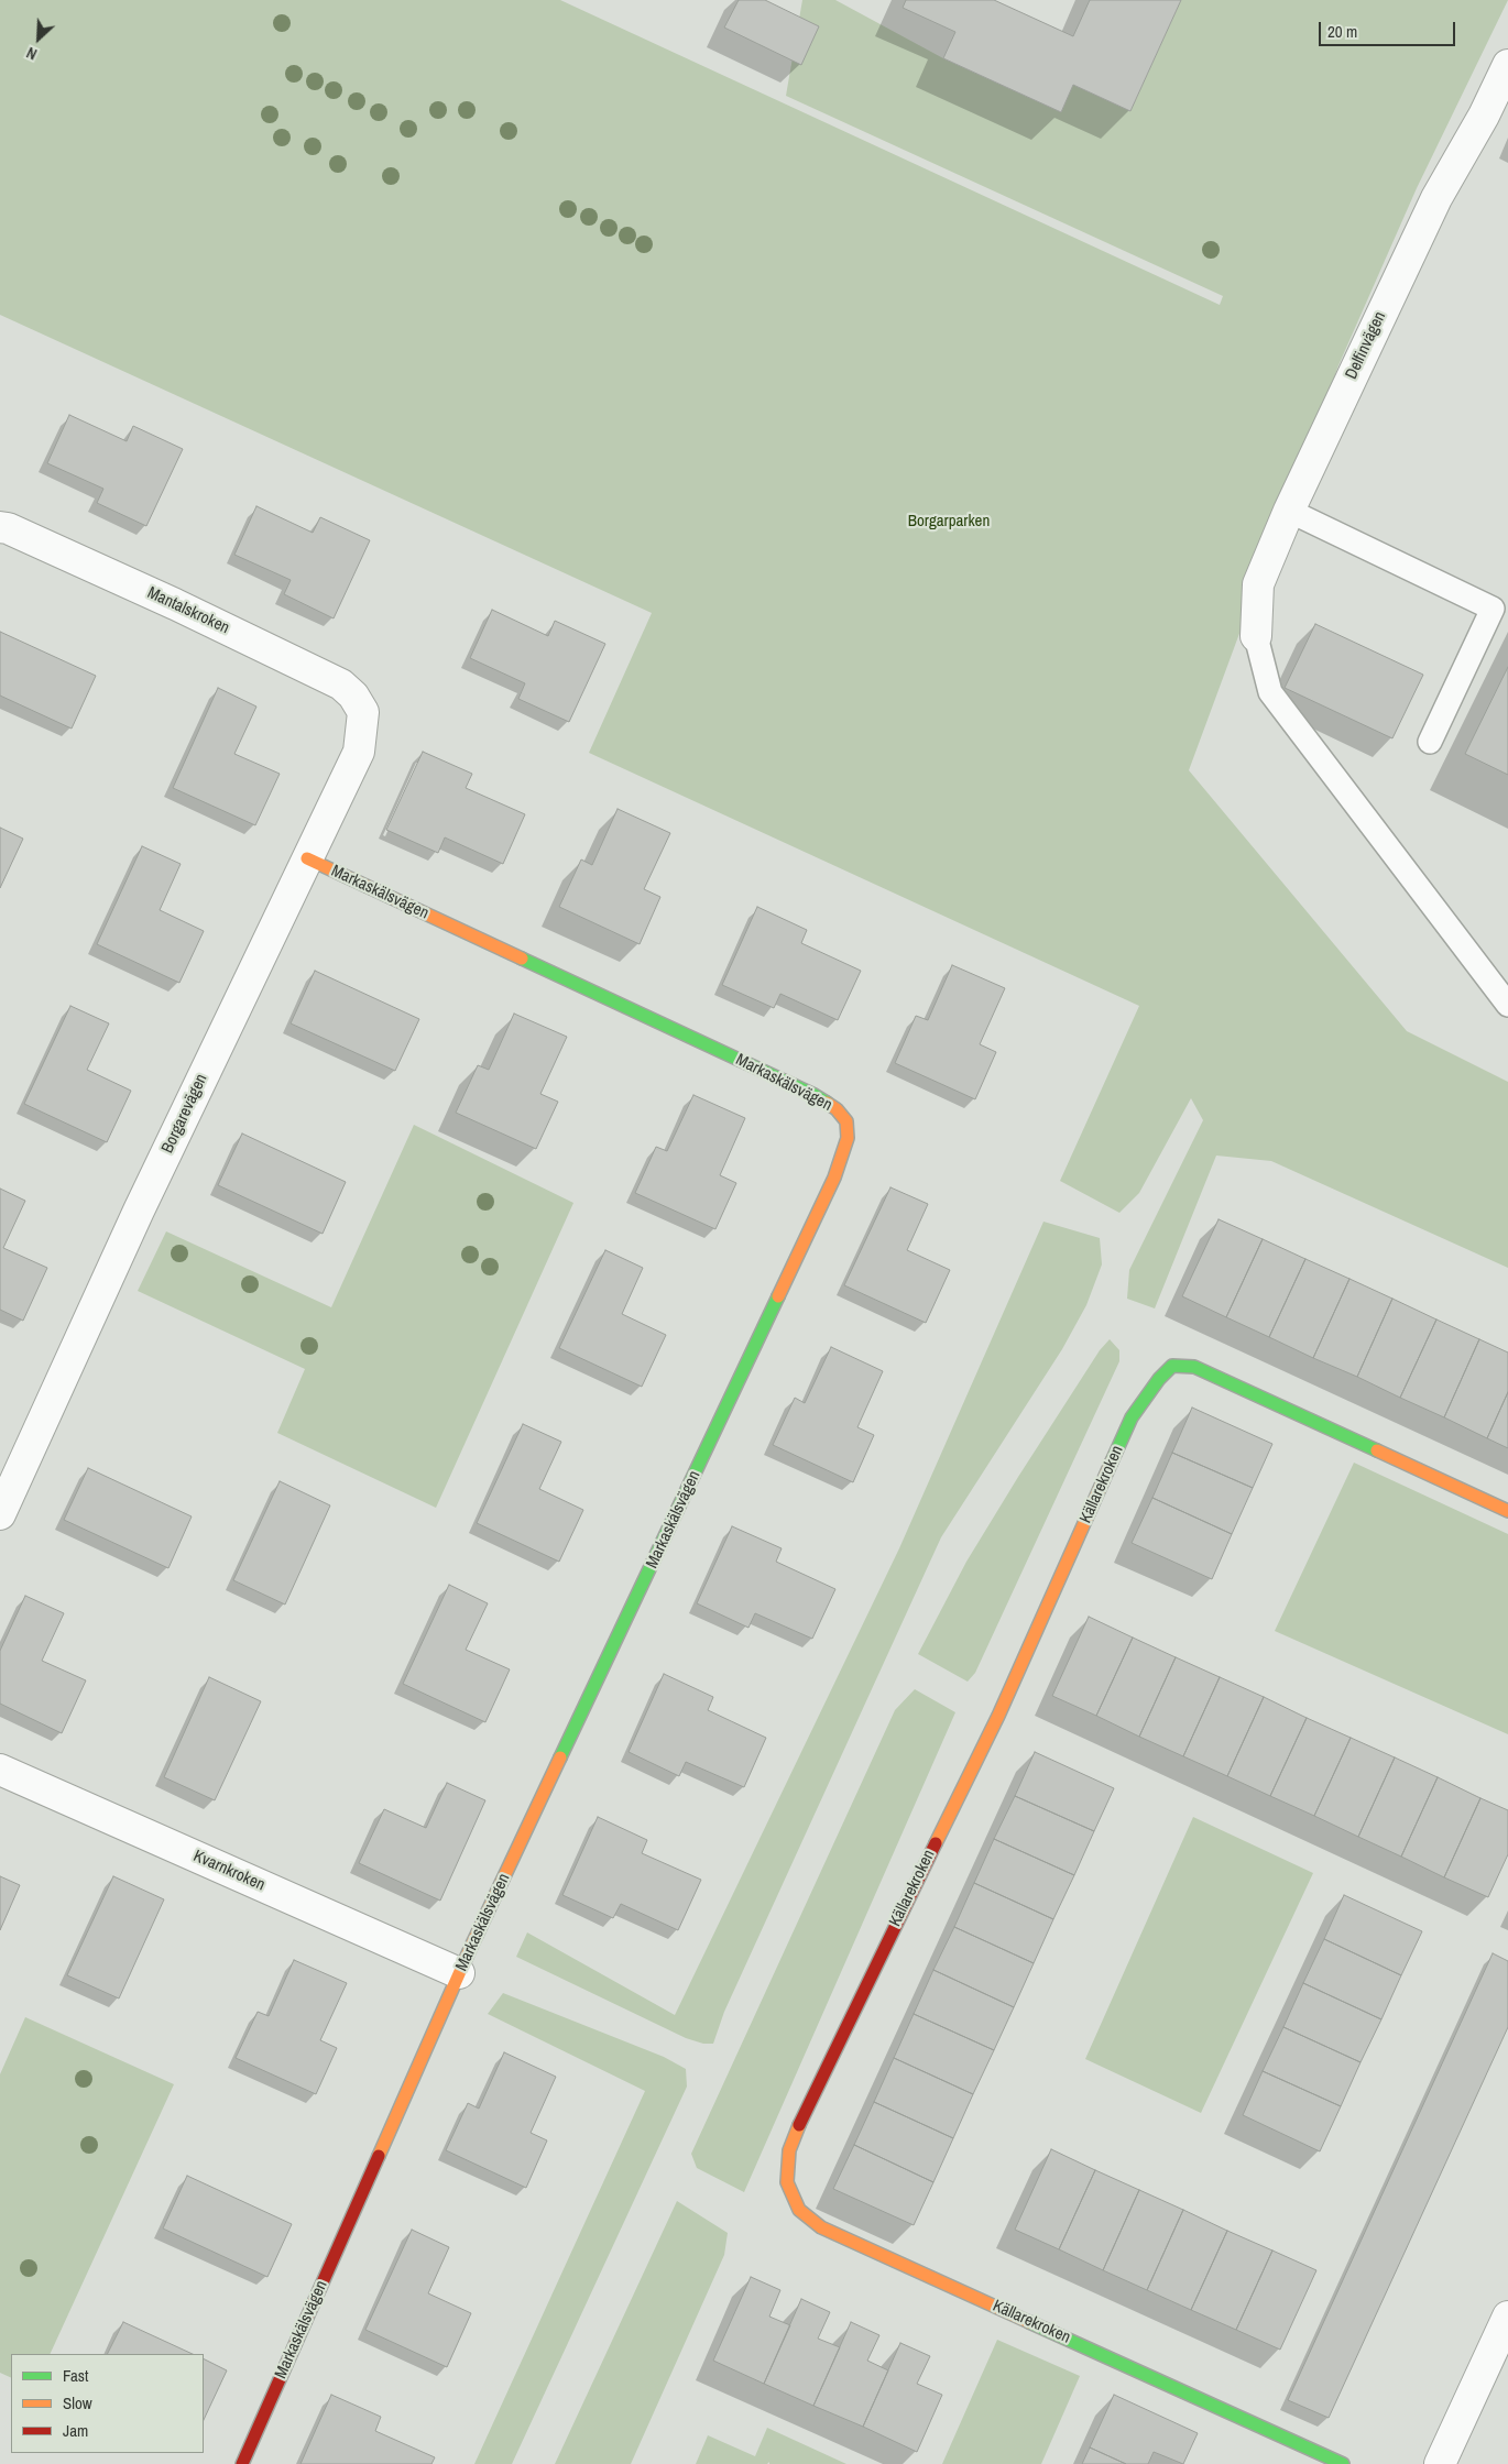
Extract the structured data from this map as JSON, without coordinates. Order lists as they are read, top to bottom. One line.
{"streets":{"street":["Delfinvägen","Mantalskroken","Markaskälsvägen","Borgarevägen","Källarekroken","Kvarnkroken"]},"crossings":[["Mantalskroken","Borgarevägen"],["Markaskälsvägen","Borgarevägen"],["Markaskälsvägen","Kvarnkroken"]],"parks":["Borgarparken"],"legend":["Fast","Slow","Jam"],"scale_bar":"20 m","north":"bottom left"}
